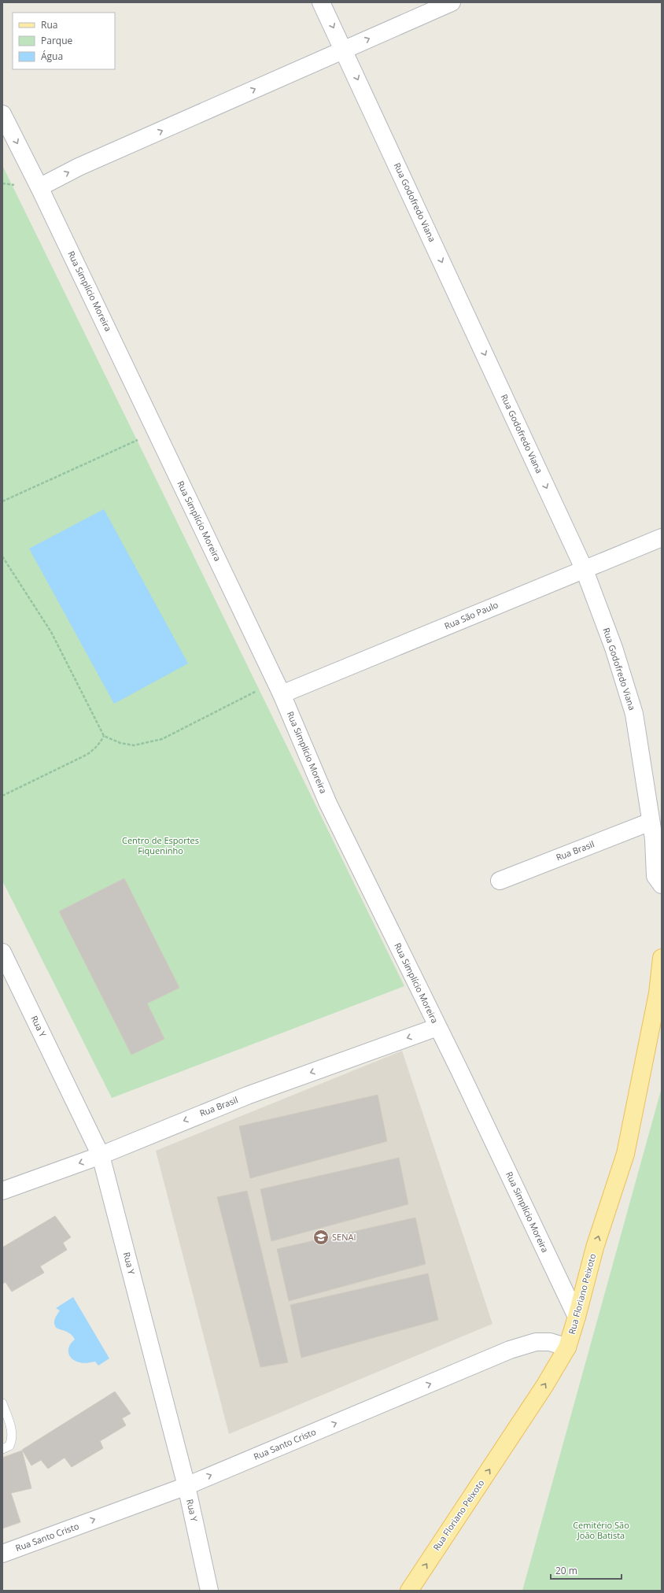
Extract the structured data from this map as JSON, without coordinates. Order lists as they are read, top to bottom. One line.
{"streets":{"main road":["Rua Floriano Peixoto"],"street":["Rua Godofredo Viana","Rua Simplício Moreira","Rua São Paulo","Rua Brasil","Rua Y","Rua Santo Cristo"]},"crossings":[["Rua Godofredo Viana","Rua São Paulo"],["Rua Godofredo Viana","Rua Brasil"],["Rua Simplício Moreira","Rua São Paulo"],["Rua Simplício Moreira","Rua Brasil"],["Rua Simplício Moreira","Rua Floriano Peixoto"],["Rua Brasil","Rua Y"],["Rua Y","Rua Santo Cristo"],["Rua Floriano Peixoto","Rua Santo Cristo"]],"one_way":["Rua Godofredo Viana","Rua Brasil","Rua Floriano Peixoto","Rua Santo Cristo"],"parks":["Centro de Esportes Fiqueninho","Cemitério São João Batista"],"places":{"school or university":["SENAI"]},"legend":["Rua","Parque","Água"],"scale_bar":"20 m"}
